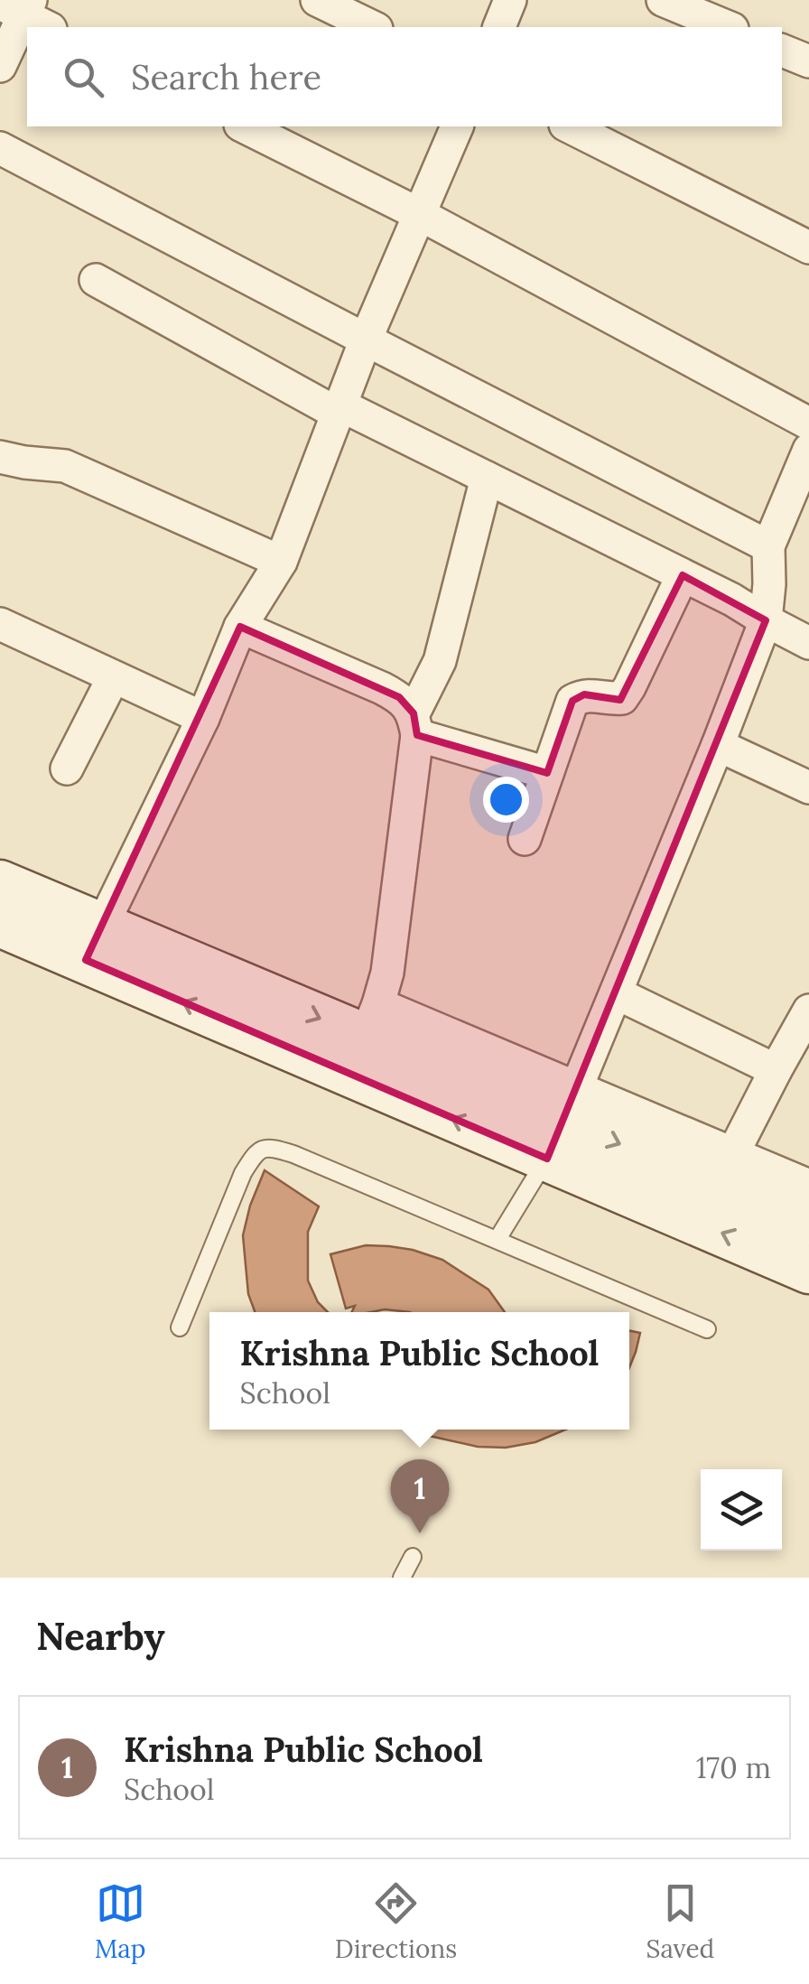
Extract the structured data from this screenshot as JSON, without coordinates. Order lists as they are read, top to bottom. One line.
{"page":{"search":"Search here","popup":["Krishna Public School","School"],"pins":"1","heading":"Nearby","list":[{"mark":"1","name":"Krishna Public School","note":"School","value":"170 m"}],"nav":["Map","Directions","Saved"]}}
